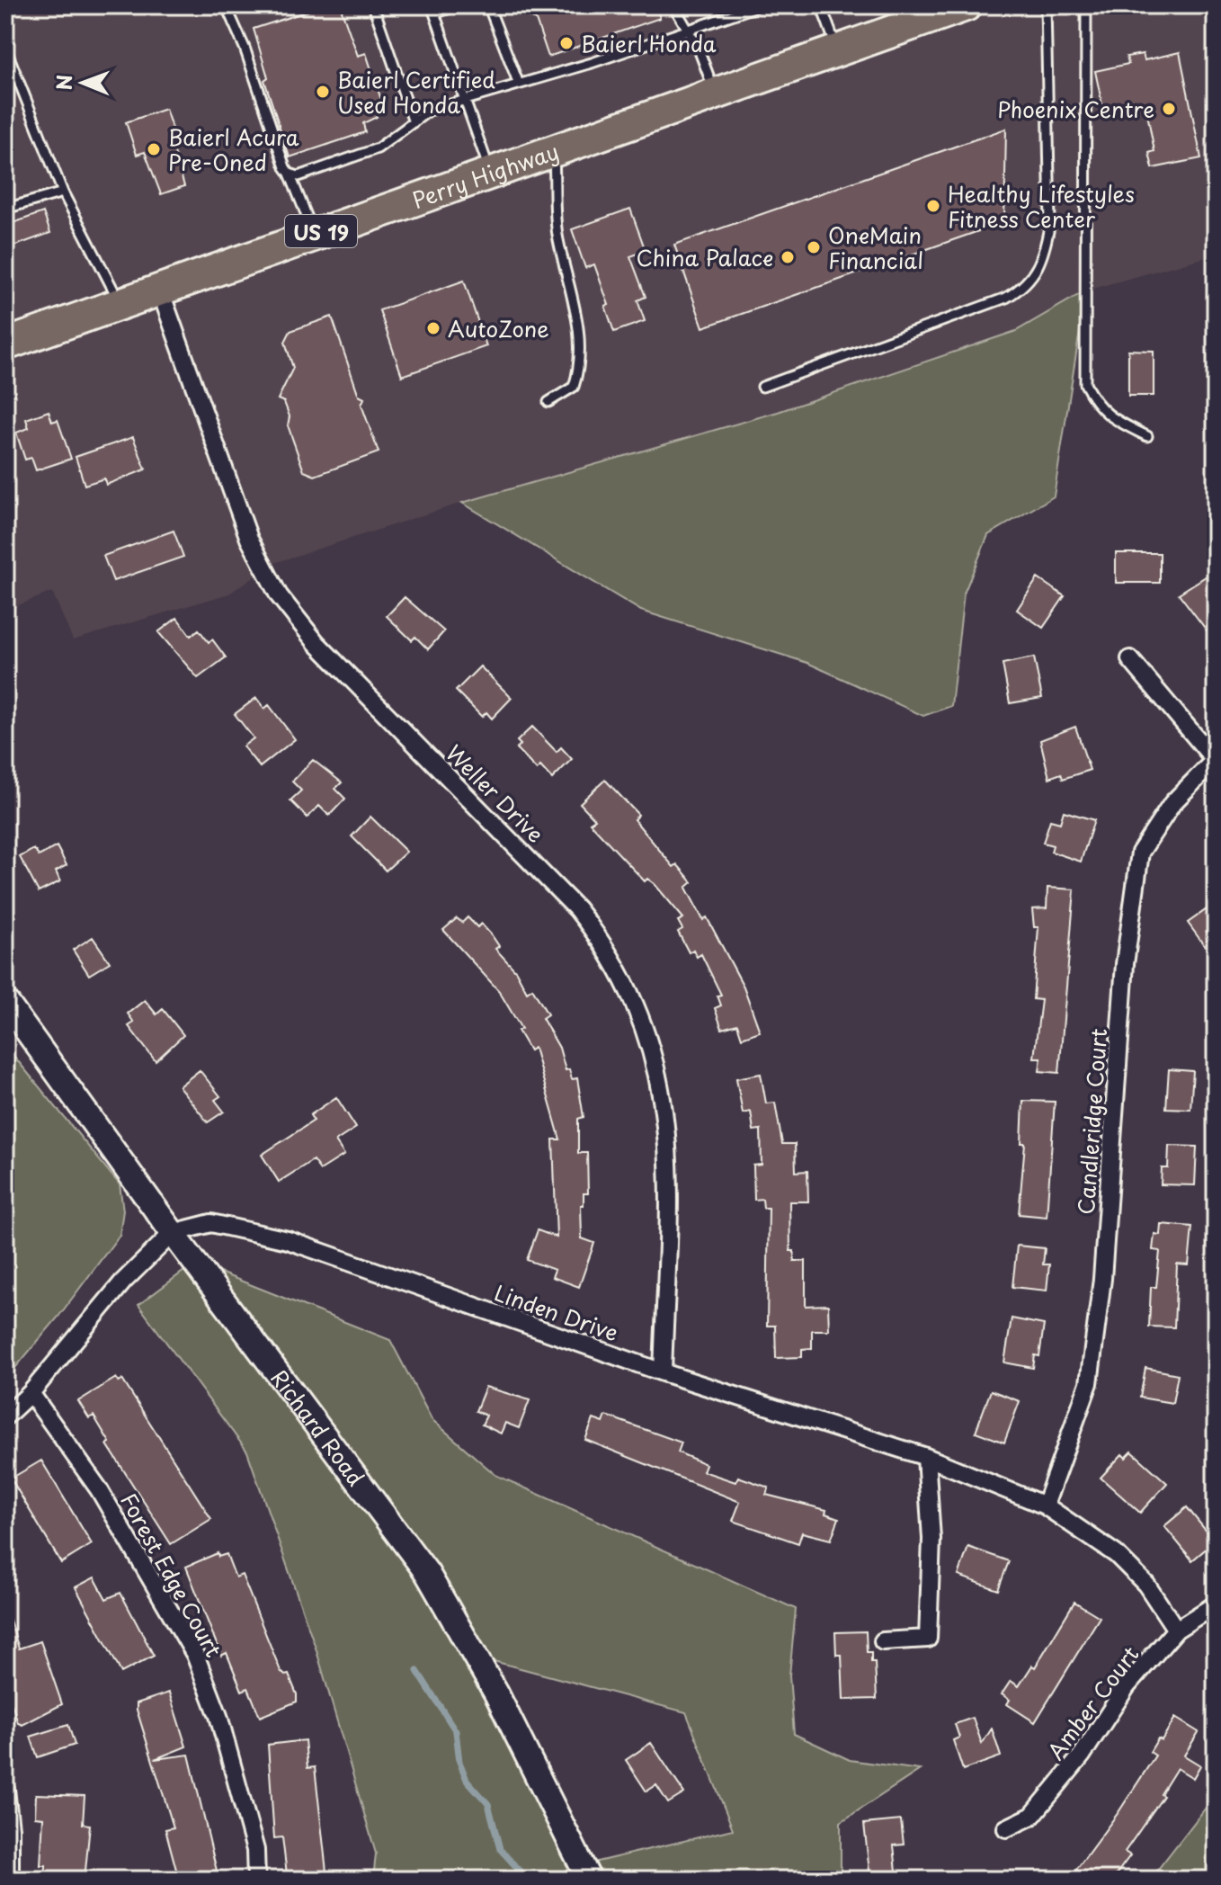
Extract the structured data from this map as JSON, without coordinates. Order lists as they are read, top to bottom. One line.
{"streets":{"highway":["Perry Highway","US 19"],"street":["Weller Drive","Candleridge Court","Linden Drive","Richard Road","Forest Edge Court","Amber Court"]},"crossings":[["Perry Highway","Weller Drive"],["Weller Drive","Linden Drive"],["Candleridge Court","Linden Drive"],["Linden Drive","Richard Road"],["Linden Drive","Amber Court"]],"places":["Baierl Honda","Baierl Certified Used Honda","Phoenix Centre","Baierl Acura Pre-Oned","Healthy Lifestyles Fitness Center","OneMain Financial","China Palace","AutoZone"],"north":"left"}
